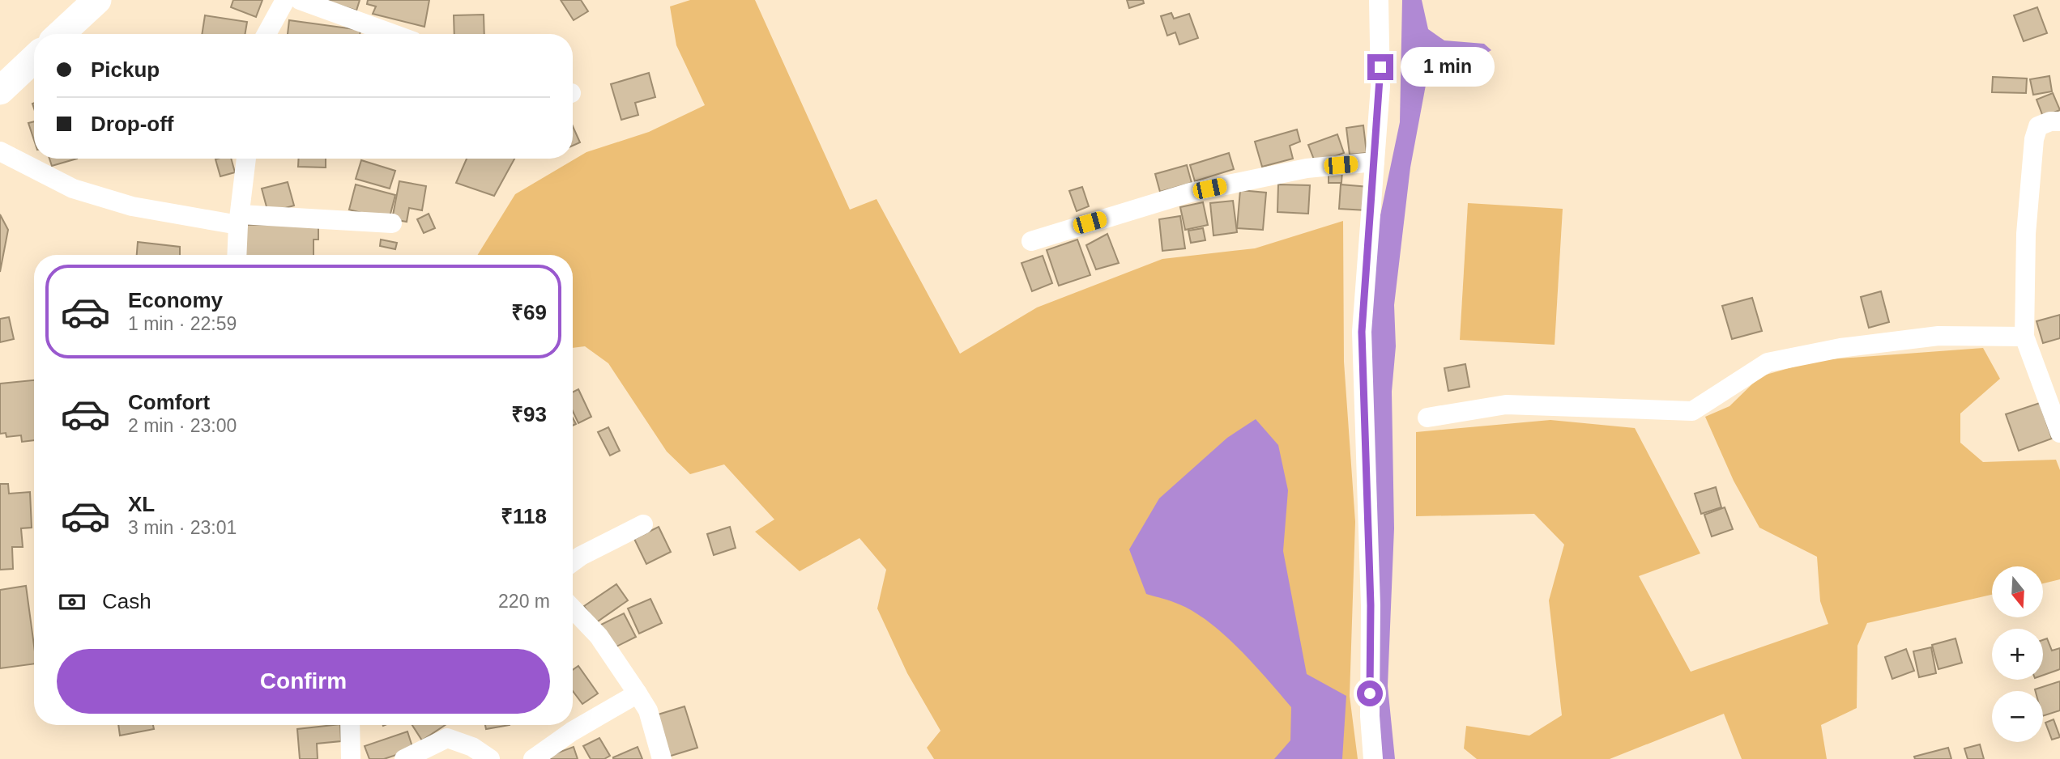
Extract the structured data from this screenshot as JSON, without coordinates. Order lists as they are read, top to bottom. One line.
{"north":"bottom","page":{"banner":["Pickup","Drop-off"],"bubble":"1 min","list":[{"name":"Economy","note":"1 min · 22:59","value":"₹69"},{"name":"Comfort","note":"2 min · 23:00","value":"₹93"},{"name":"XL","note":"3 min · 23:01","value":"₹118"}],"map_buttons":["+","−"],"pay":["Cash","220 m"],"buttons":"Confirm"}}
